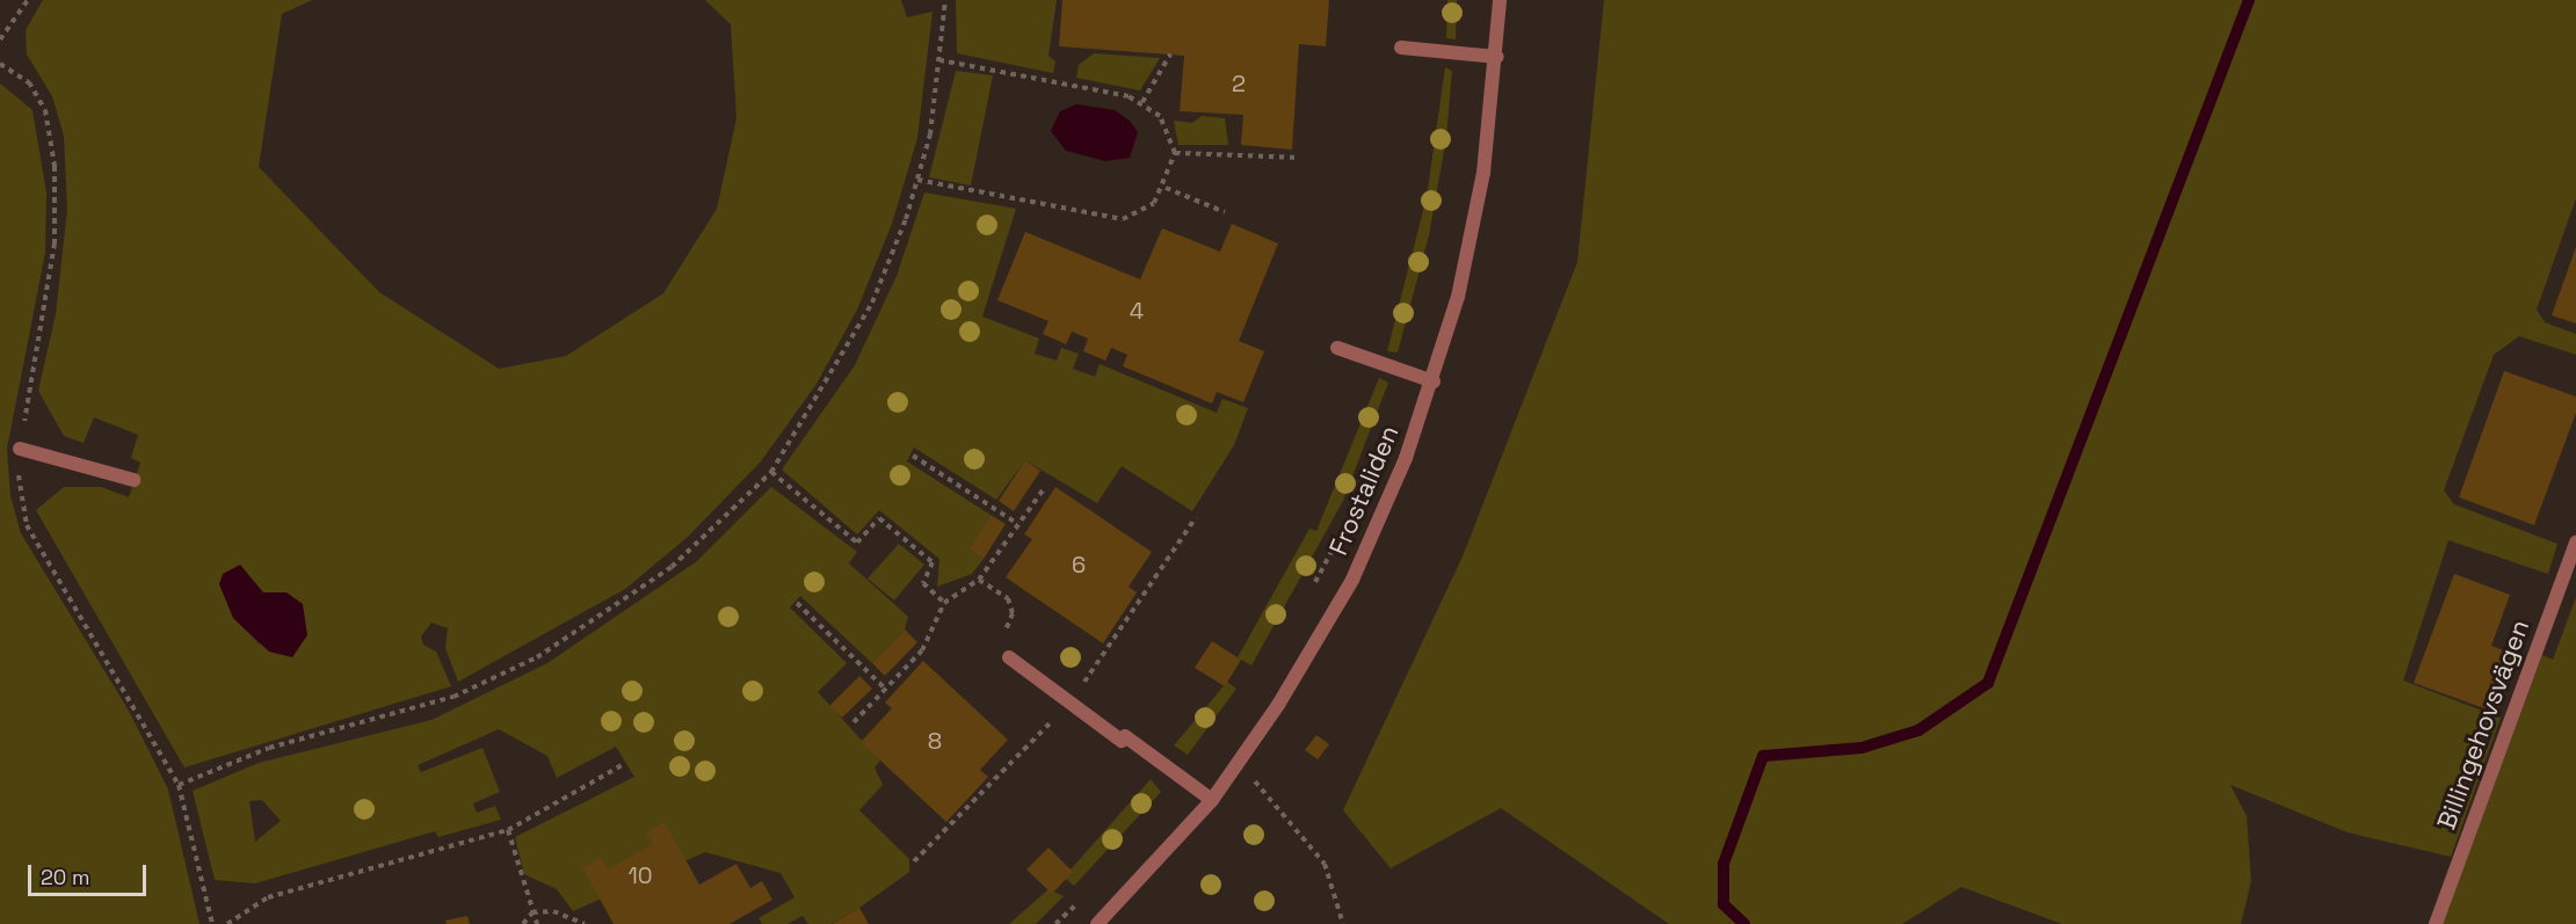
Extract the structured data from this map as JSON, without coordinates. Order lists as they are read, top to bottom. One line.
{"streets":{"street":["Frostaliden","Billingehovsvägen"]},"house_numbers":["2","4","6","8","10"],"scale_bar":"20 m"}
